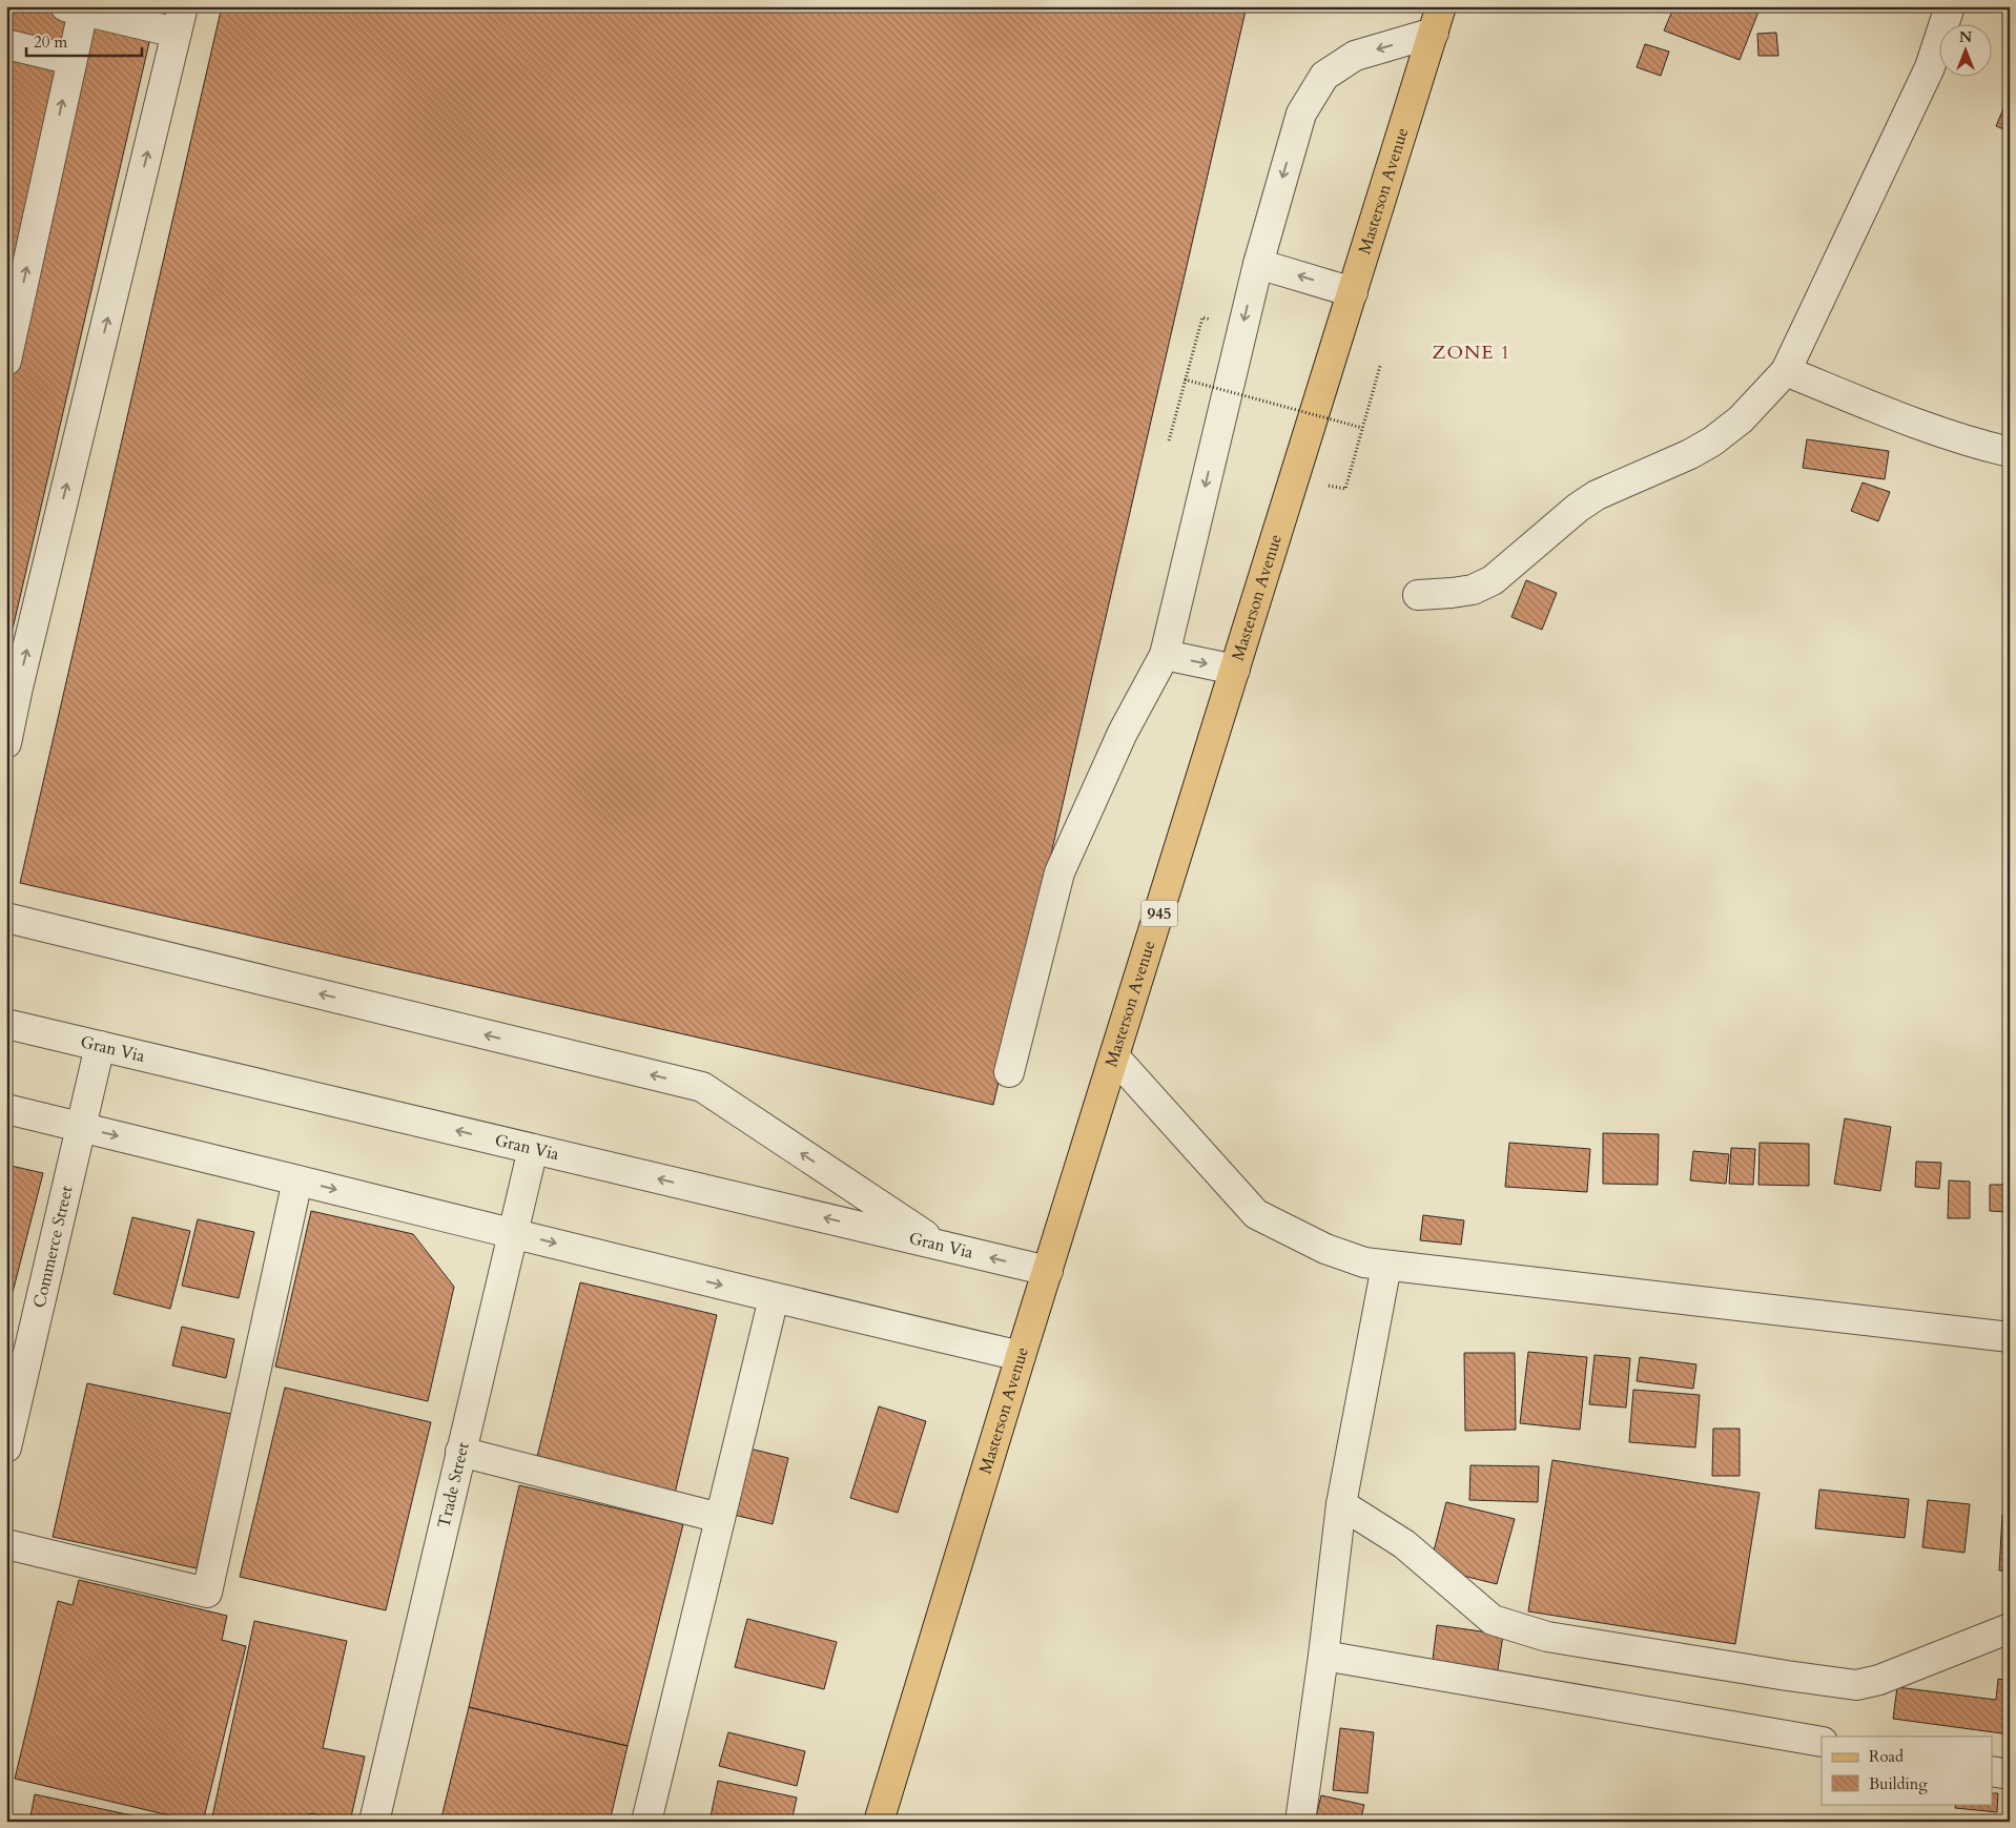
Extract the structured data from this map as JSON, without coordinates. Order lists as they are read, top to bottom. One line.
{"streets":{"main road":["Masterson Avenue","945"],"street":["Gran Via","Commerce Street","Trade Street"]},"crossings":[["Masterson Avenue","Gran Via"],["Gran Via","Commerce Street"],["Gran Via","Trade Street"]],"districts":["ZONE 1"],"legend":["Road","Building"],"scale_bar":"20 m","north":"top"}
